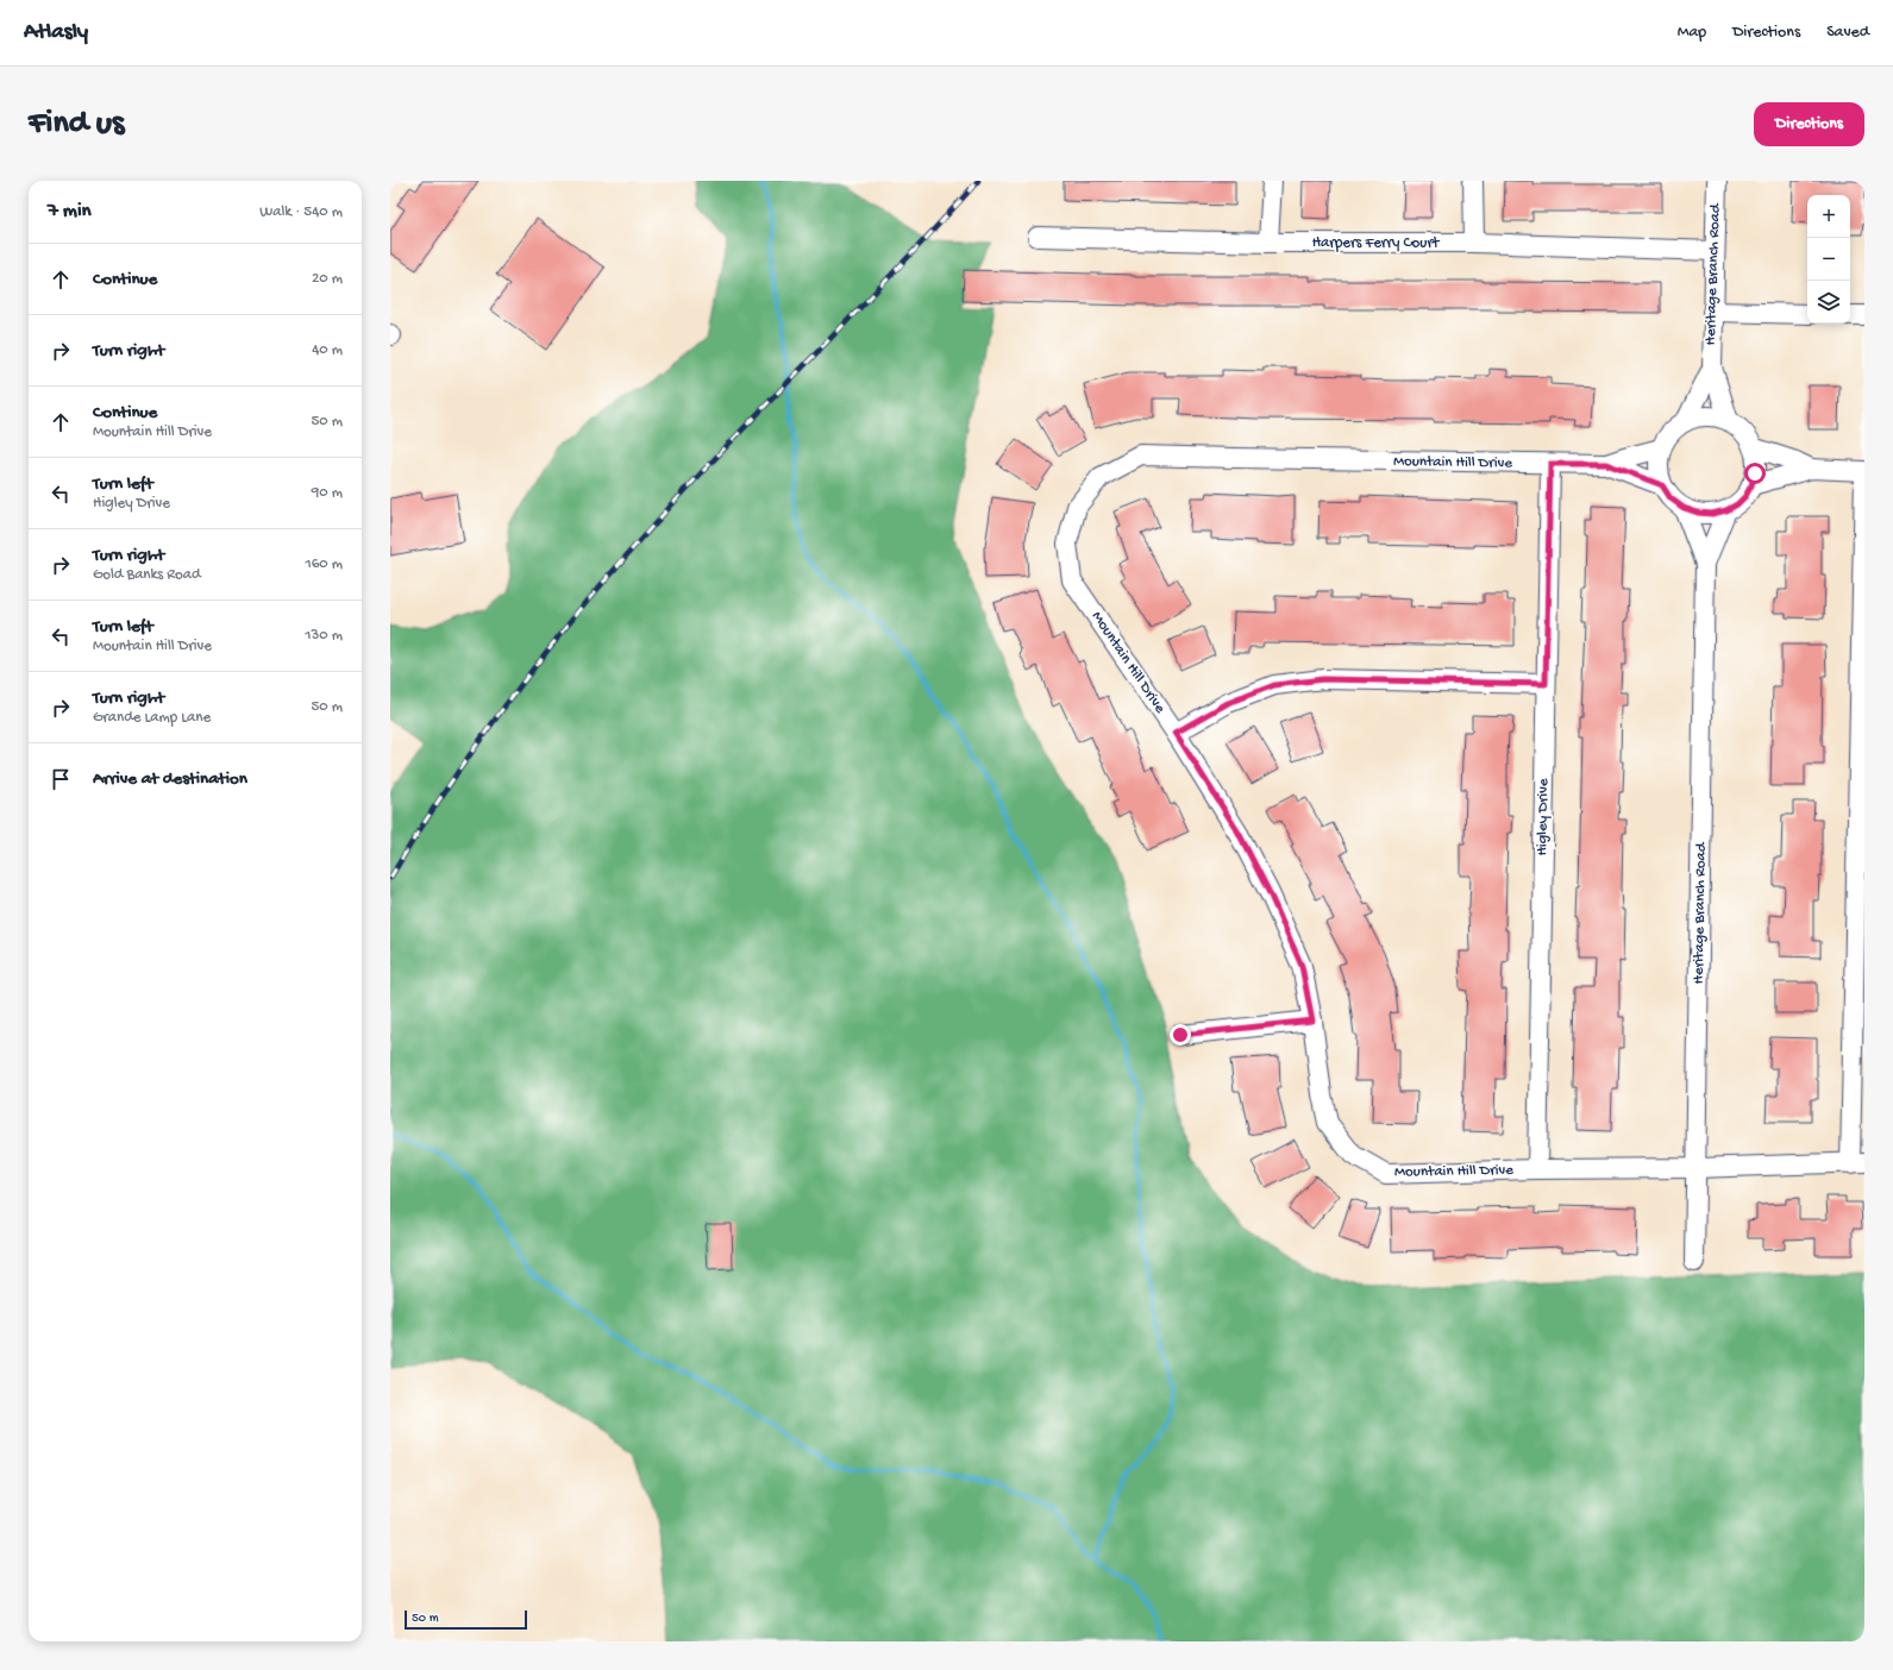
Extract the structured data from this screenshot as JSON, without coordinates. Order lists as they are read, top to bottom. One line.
{"streets":{"street":["Harpers Ferry Court","Heritage Branch Road","Mountain Hill Drive","Higley Drive"]},"crossings":[["Harpers Ferry Court","Heritage Branch Road"],["Heritage Branch Road","Mountain Hill Drive"],["Mountain Hill Drive","Higley Drive"]],"scale_bar":"50 m","page":{"header":"Atlasly","nav":["Map","Directions","Saved"],"buttons":"Directions","title":"Find us","heading":["7 min","Walk · 540 m"],"map_buttons":["+","−"],"list":[["Continue","20 m"],["Turn right","40 m"],["Continue","Mountain Hill Drive","50 m"],["Turn left","Higley Drive","90 m"],["Turn right","Gold Banks Road","160 m"],["Turn left","Mountain Hill Drive","130 m"],["Turn right","Grande Lamp Lane","50 m"],"Arrive at destination"],"scale":"50 m"}}
